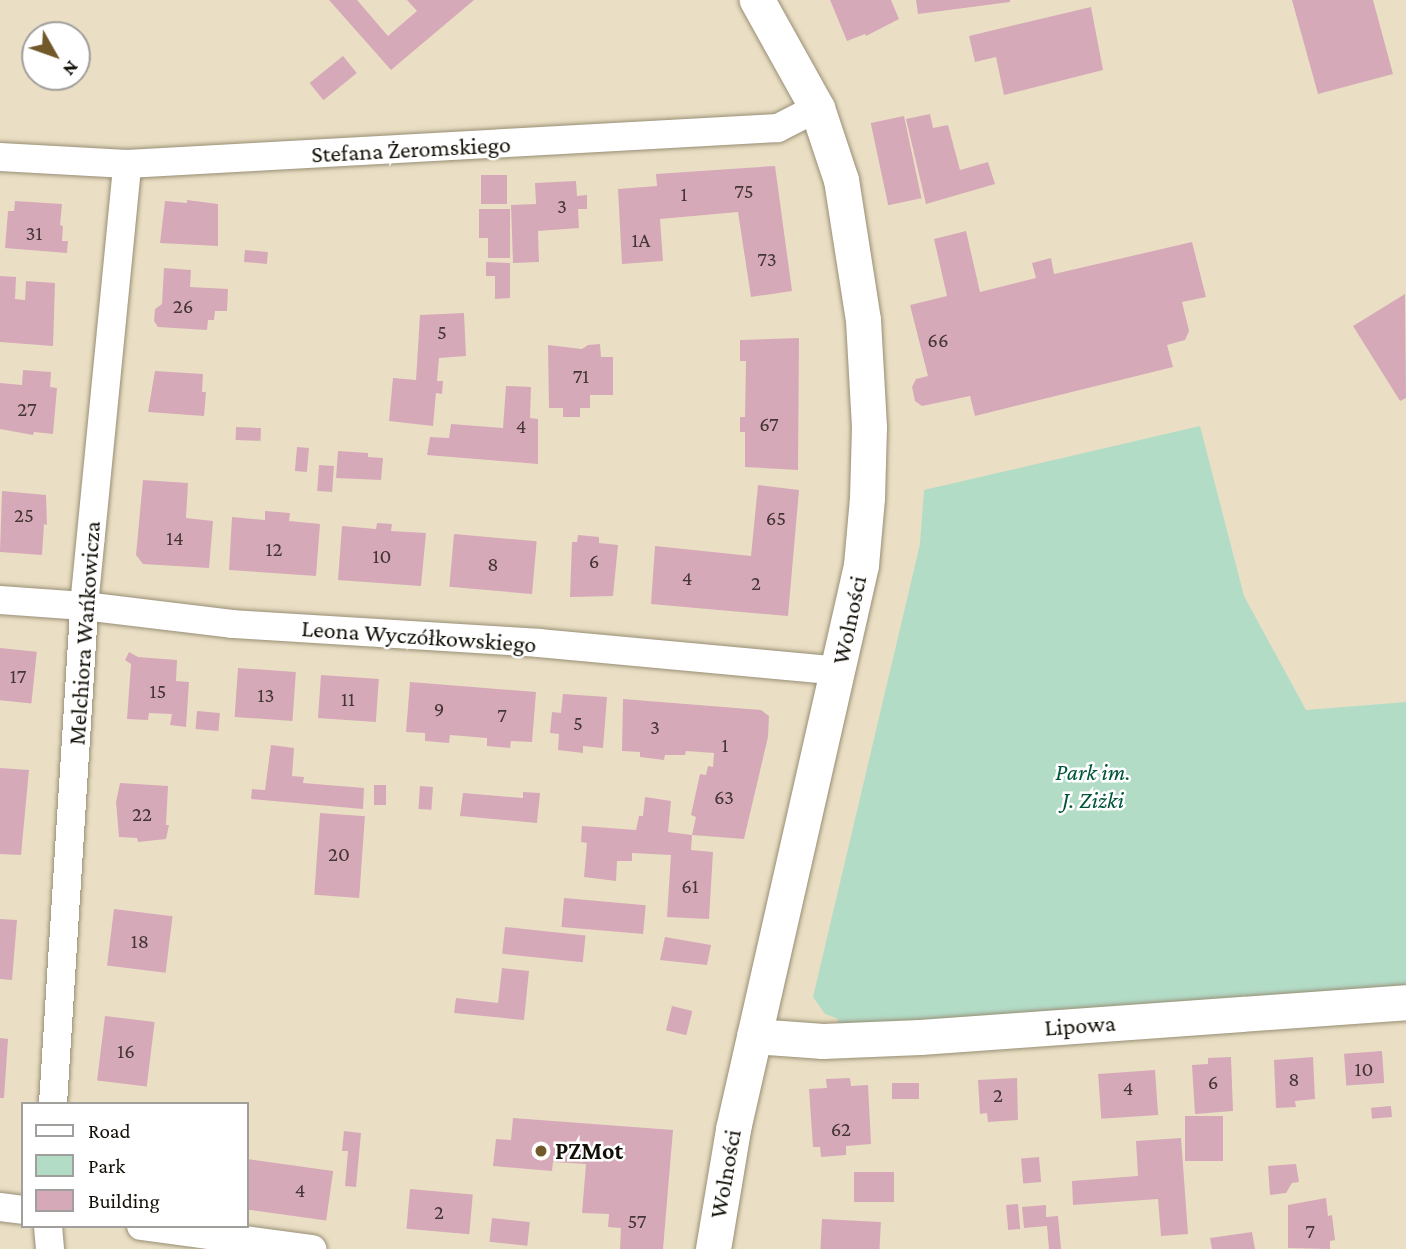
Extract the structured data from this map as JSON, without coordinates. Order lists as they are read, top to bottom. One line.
{"streets":{"street":["Stefana Żeromskiego","Wolności","Melchiora Wańkowicza","Leona Wyczółkowskiego","Lipowa"]},"crossings":[["Stefana Żeromskiego","Wolności"],["Stefana Żeromskiego","Melchiora Wańkowicza"],["Wolności","Leona Wyczółkowskiego"],["Wolności","Lipowa"],["Melchiora Wańkowicza","Leona Wyczółkowskiego"]],"parks":["Park im. J. Ziżki"],"places":["PZMot"],"house_numbers":["75","1","3","31","1A","73","26","5","66","71","27","67","4","25","65","14","12","10","6","8","4","2","17","15","13","11","9","7","5","3","1","63","22","20","61","18","16","10","8","6","4","2","62","4","2","57","7"],"legend":["Road","Park","Building"],"north":"bottom right"}
